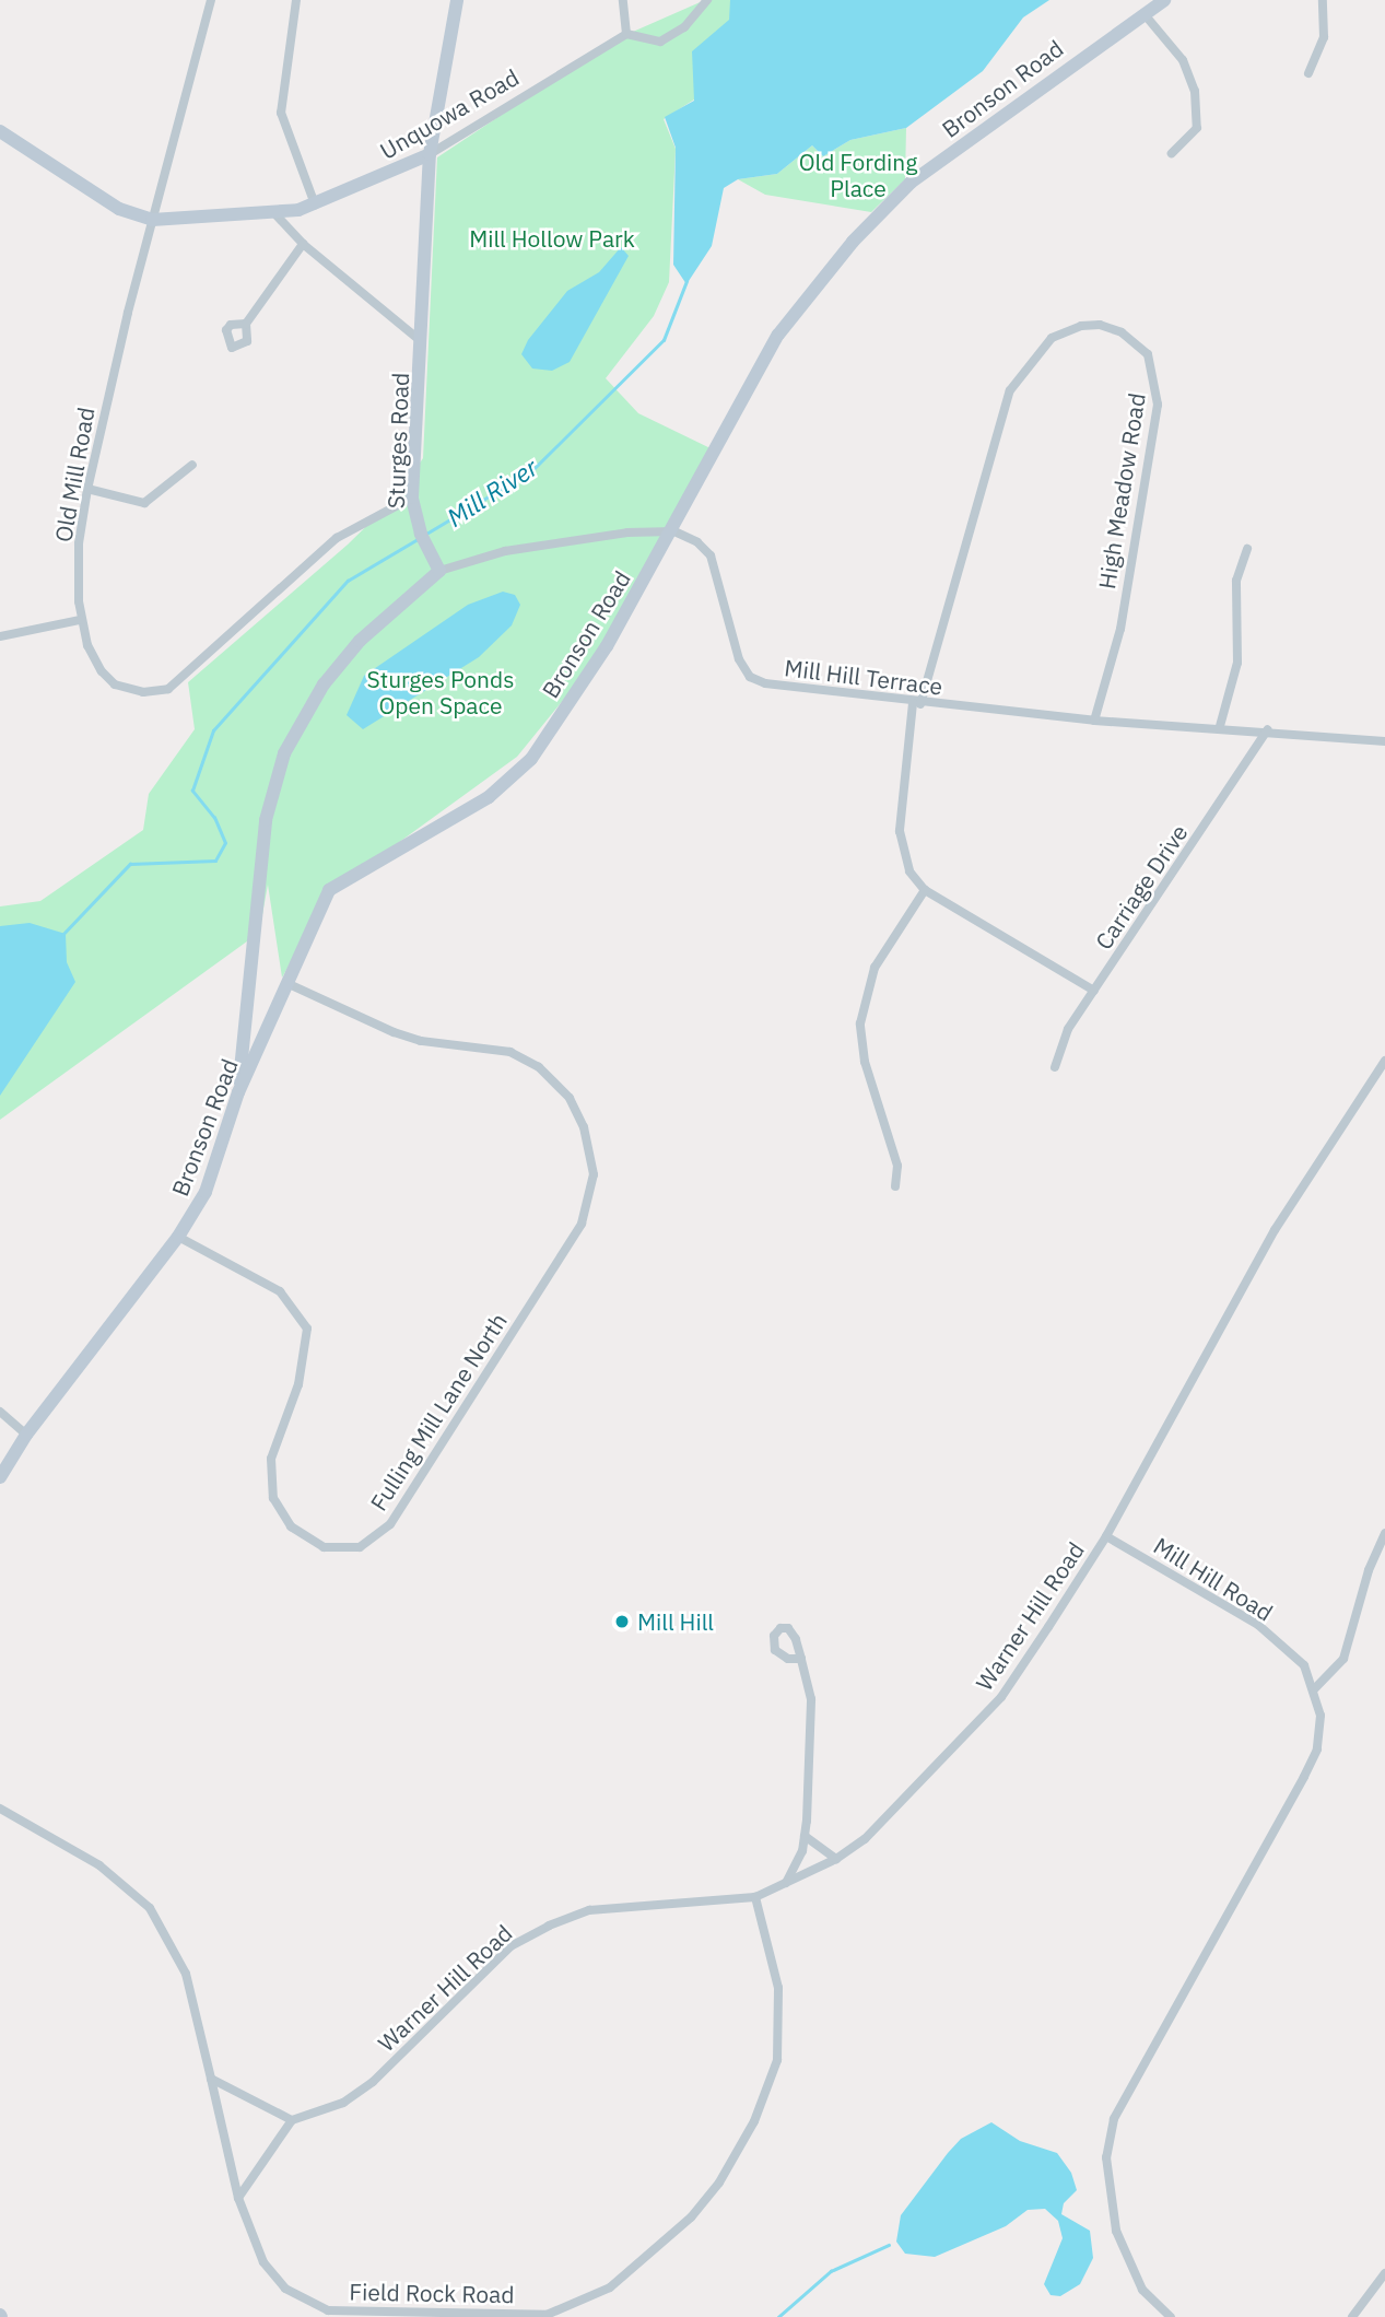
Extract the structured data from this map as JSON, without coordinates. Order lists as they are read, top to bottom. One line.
{"streets":{"main road":["Bronson Road","Unquowa Road","Sturges Road"],"street":["Old Mill Road","High Meadow Road","Mill Hill Terrace","Carriage Drive","Fulling Mill Lane North","Mill Hill Road","Warner Hill Road","Field Rock Road"]},"crossings":[["Bronson Road","Mill Hill Terrace"],["Bronson Road","Fulling Mill Lane North"],["Unquowa Road","Sturges Road"],["Unquowa Road","Old Mill Road"],["Sturges Road","Old Mill Road"],["High Meadow Road","Mill Hill Terrace"],["Mill Hill Terrace","Carriage Drive"],["Mill Hill Road","Warner Hill Road"]],"water":["Mill River"],"parks":["Old Fording Place","Mill Hollow Park","Sturges Ponds Open Space"],"places":["Mill Hill"]}
